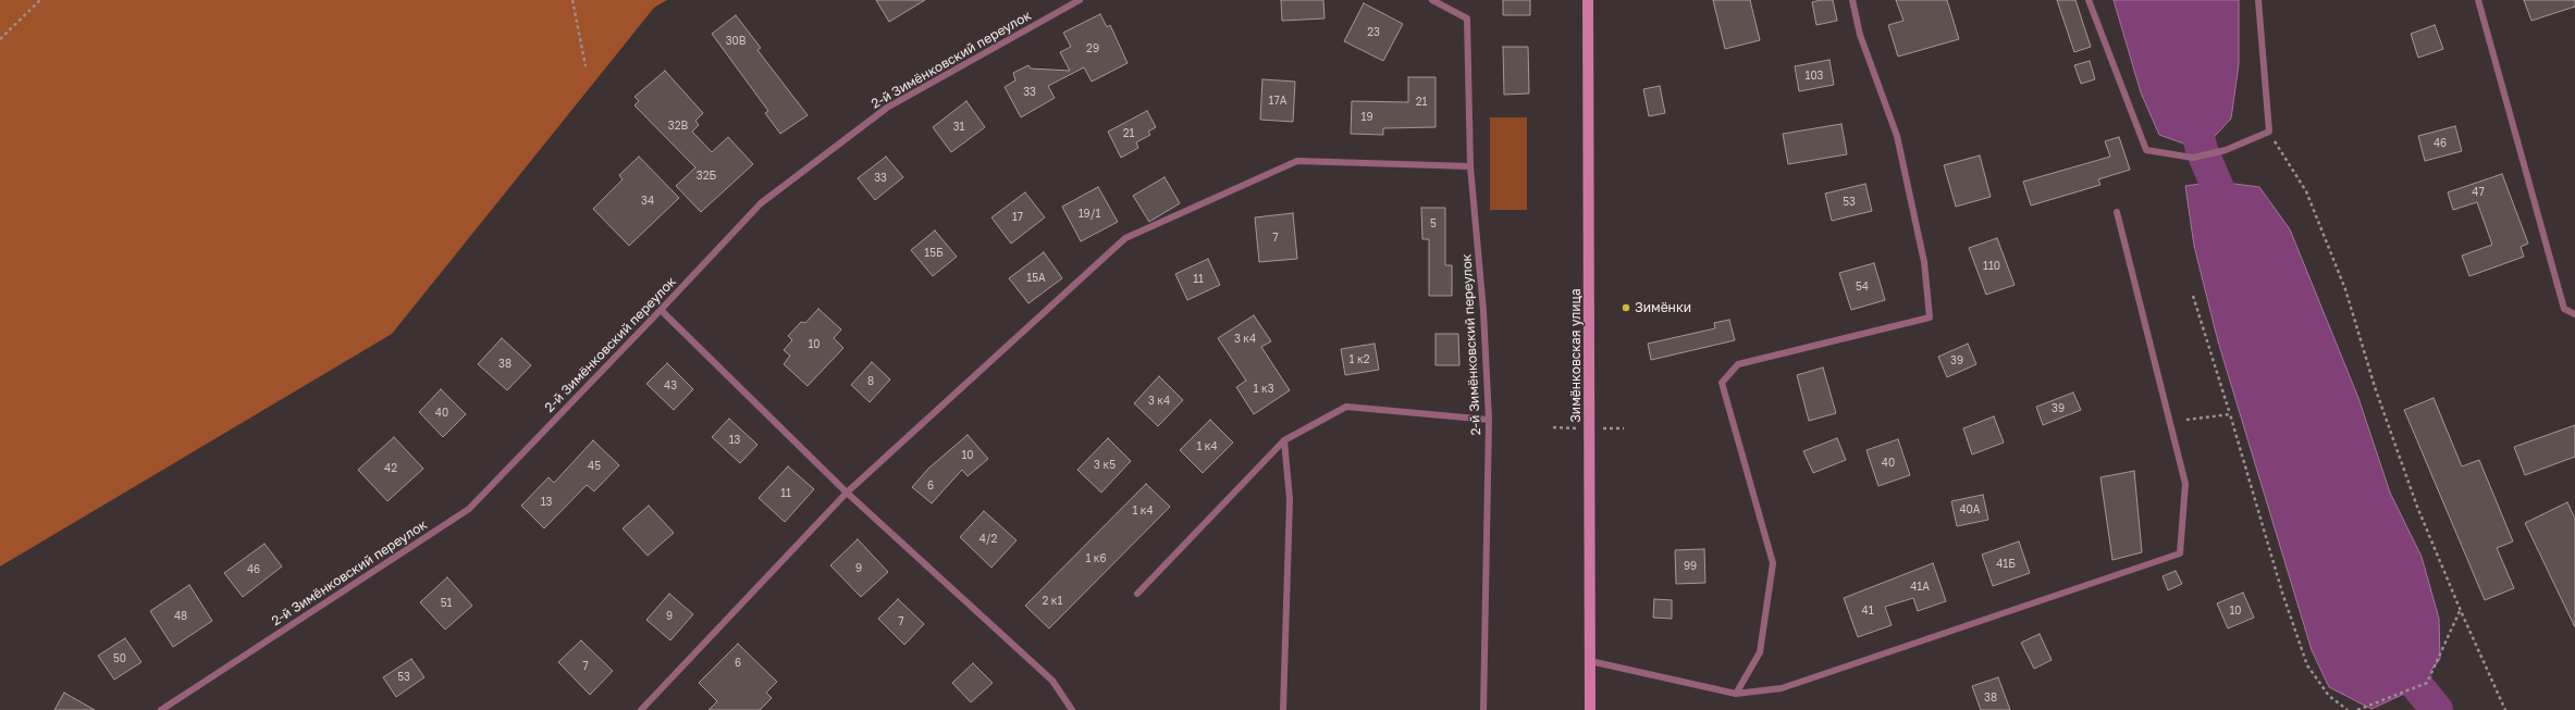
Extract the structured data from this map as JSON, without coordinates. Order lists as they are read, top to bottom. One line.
{"streets":{"main road":["Зимёнковская улица"],"lane":["2-й Зимёнковский переулок"]},"places":["Зимёнки"],"house_numbers":["23","30В","29","103","33","17А","21","19","32В","31","21","46","32Б","33","47","34","53","19/1","17","5","7","15Б","110","15А","11","54","3 к4","10","1 к2","39","38","8","43","1 к3","3 к4","39","40","13","1 к4","10","40","3 к5","45","42","6","11","13","40А","1 к4","4/2","1 к6","41Б","99","9","46","41А","2 к1","51","41","10","48","9","7","50","6","7","53","38"]}
